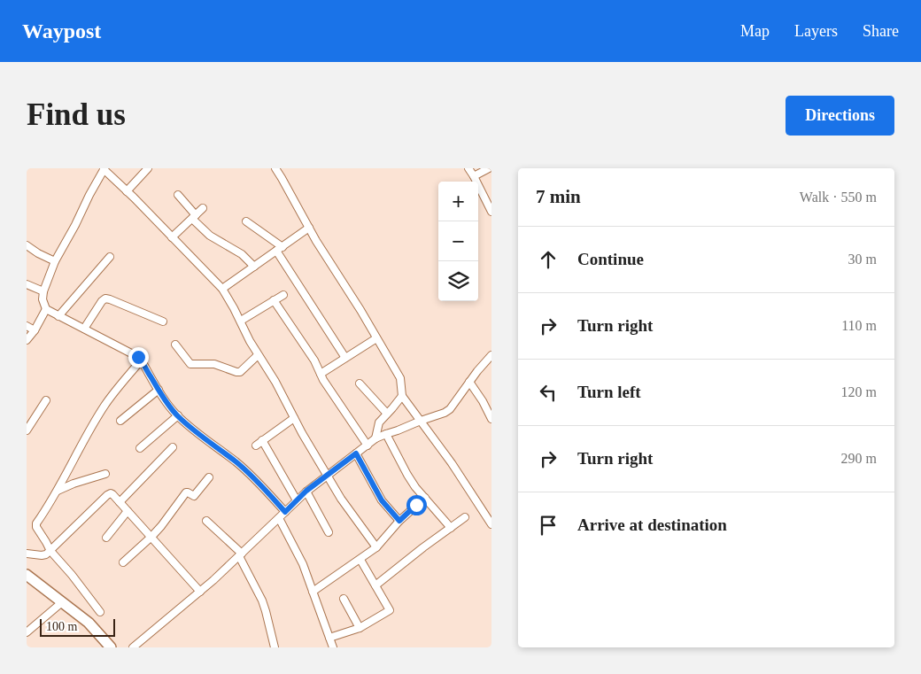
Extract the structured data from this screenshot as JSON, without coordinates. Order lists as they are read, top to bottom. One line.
{"scale_bar":"100 m","page":{"header":"Waypost","nav":["Map","Layers","Share"],"buttons":"Directions","title":"Find us","heading":["7 min","Walk · 550 m"],"map_buttons":["+","−"],"list":[["Continue","30 m"],["Turn right","110 m"],["Turn left","120 m"],["Turn right","290 m"],"Arrive at destination"],"scale":"100 m"}}
